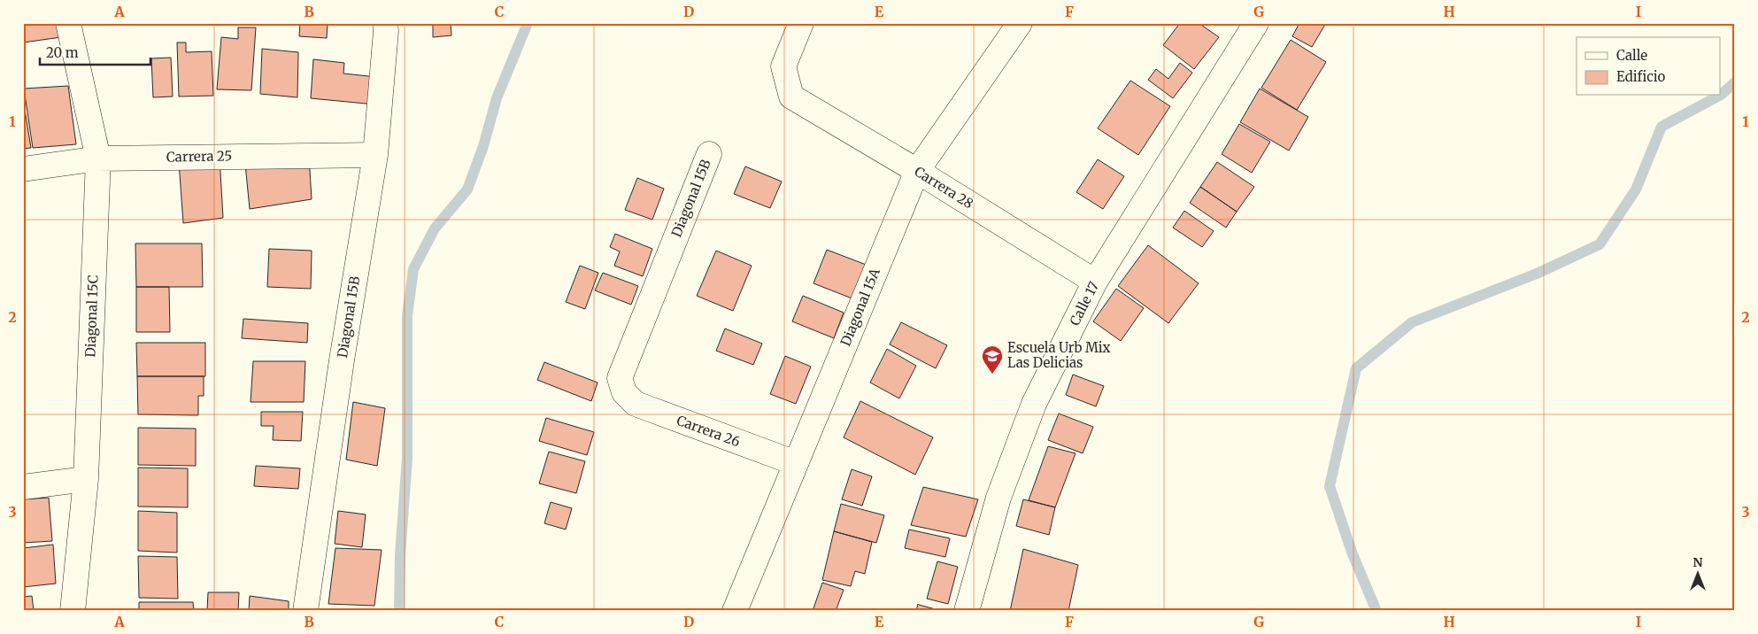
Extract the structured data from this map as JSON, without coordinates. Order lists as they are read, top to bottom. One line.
{"streets":{"street":["Carrera 25","Carrera 28","Diagonal 15B","Calle 17","Diagonal 15A","Diagonal 15C","Carrera 26"]},"crossings":[["Carrera 25","Diagonal 15B"],["Carrera 25","Diagonal 15C"],["Carrera 28","Calle 17"],["Carrera 28","Diagonal 15A"],["Diagonal 15B","Carrera 26"],["Diagonal 15A","Carrera 26"]],"places":{"school or university":["Escuela Urb Mix Las Delicias"]},"legend":["Calle","Edificio"],"scale_bar":"20 m","north":"top","grid":{"columns":["A","B","C","D","E","F","G","H","I"],"rows":["1","2","3"]}}
